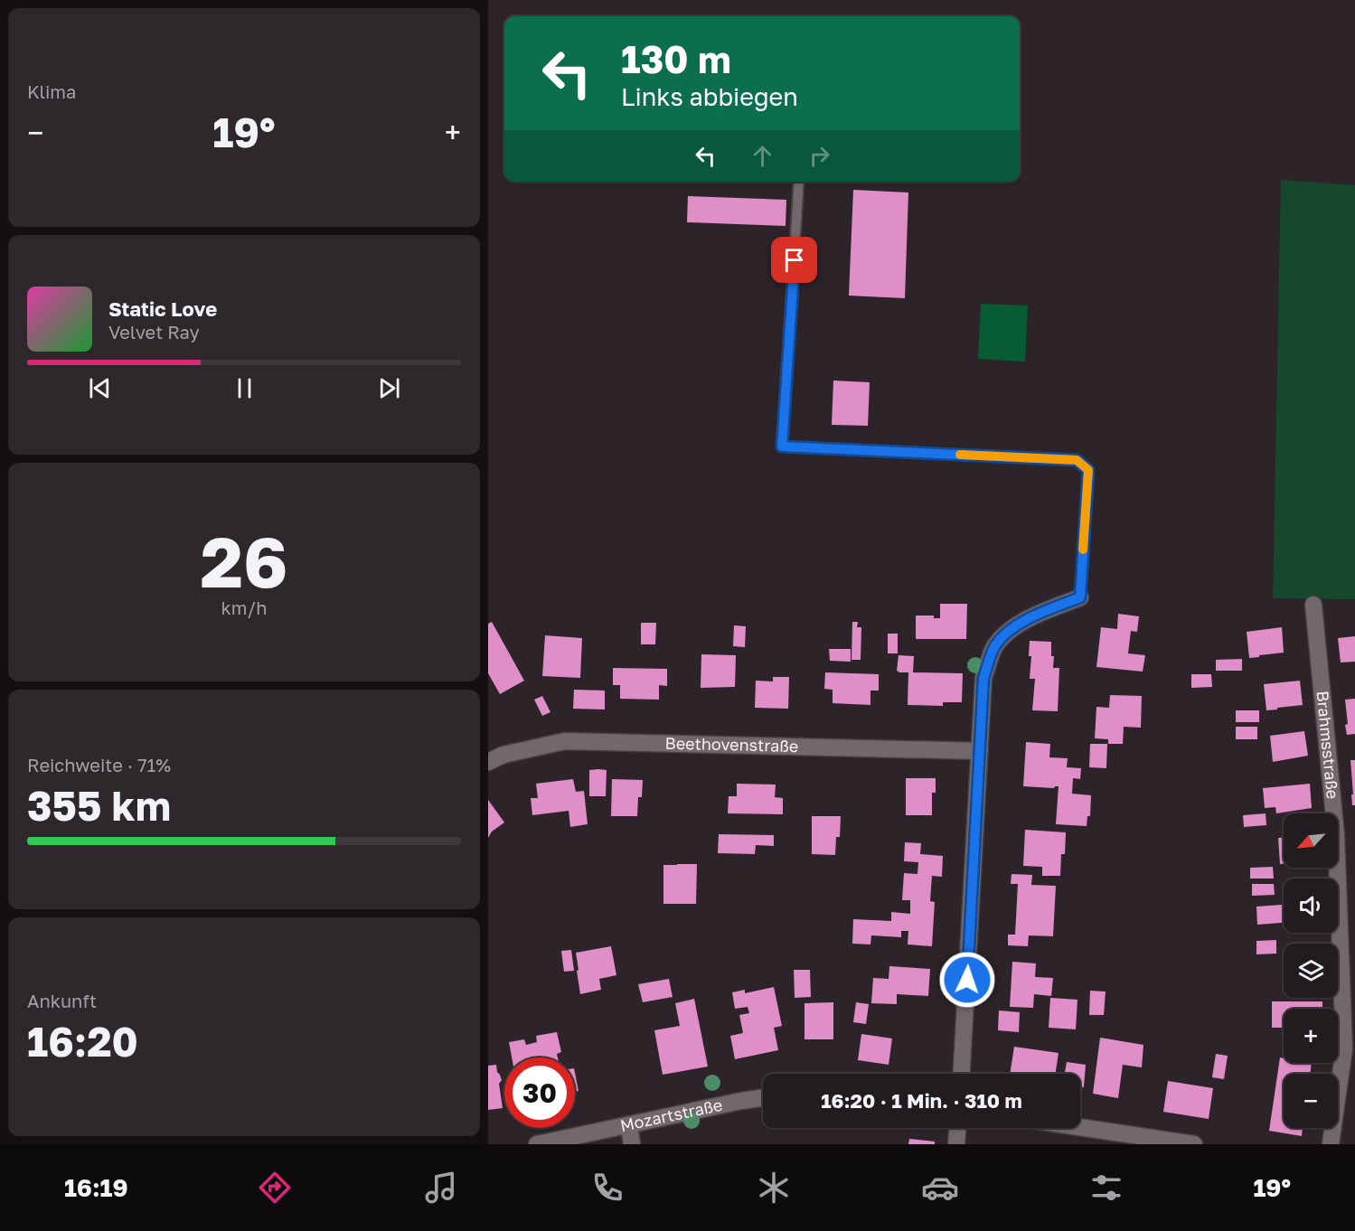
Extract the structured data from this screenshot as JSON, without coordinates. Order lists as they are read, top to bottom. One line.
{"streets":{"street":["Beethovenstraße","Brahmsstraße","Mozartstraße"]},"north":"bottom left","page":{"tile":["Klima",["26","km/h"],["Reichweite · 71%","355 km"],["Ankunft","16:20"]],"turn":["130 m","Links abbiegen"],"heat":["−","19°","+"],"song":["Static Love","Velvet Ray"],"map_buttons":["+","−"],"limit":"30","trip":"16:20 · 1 Min. · 310 m","tabs":["16:19","19°"]}}
